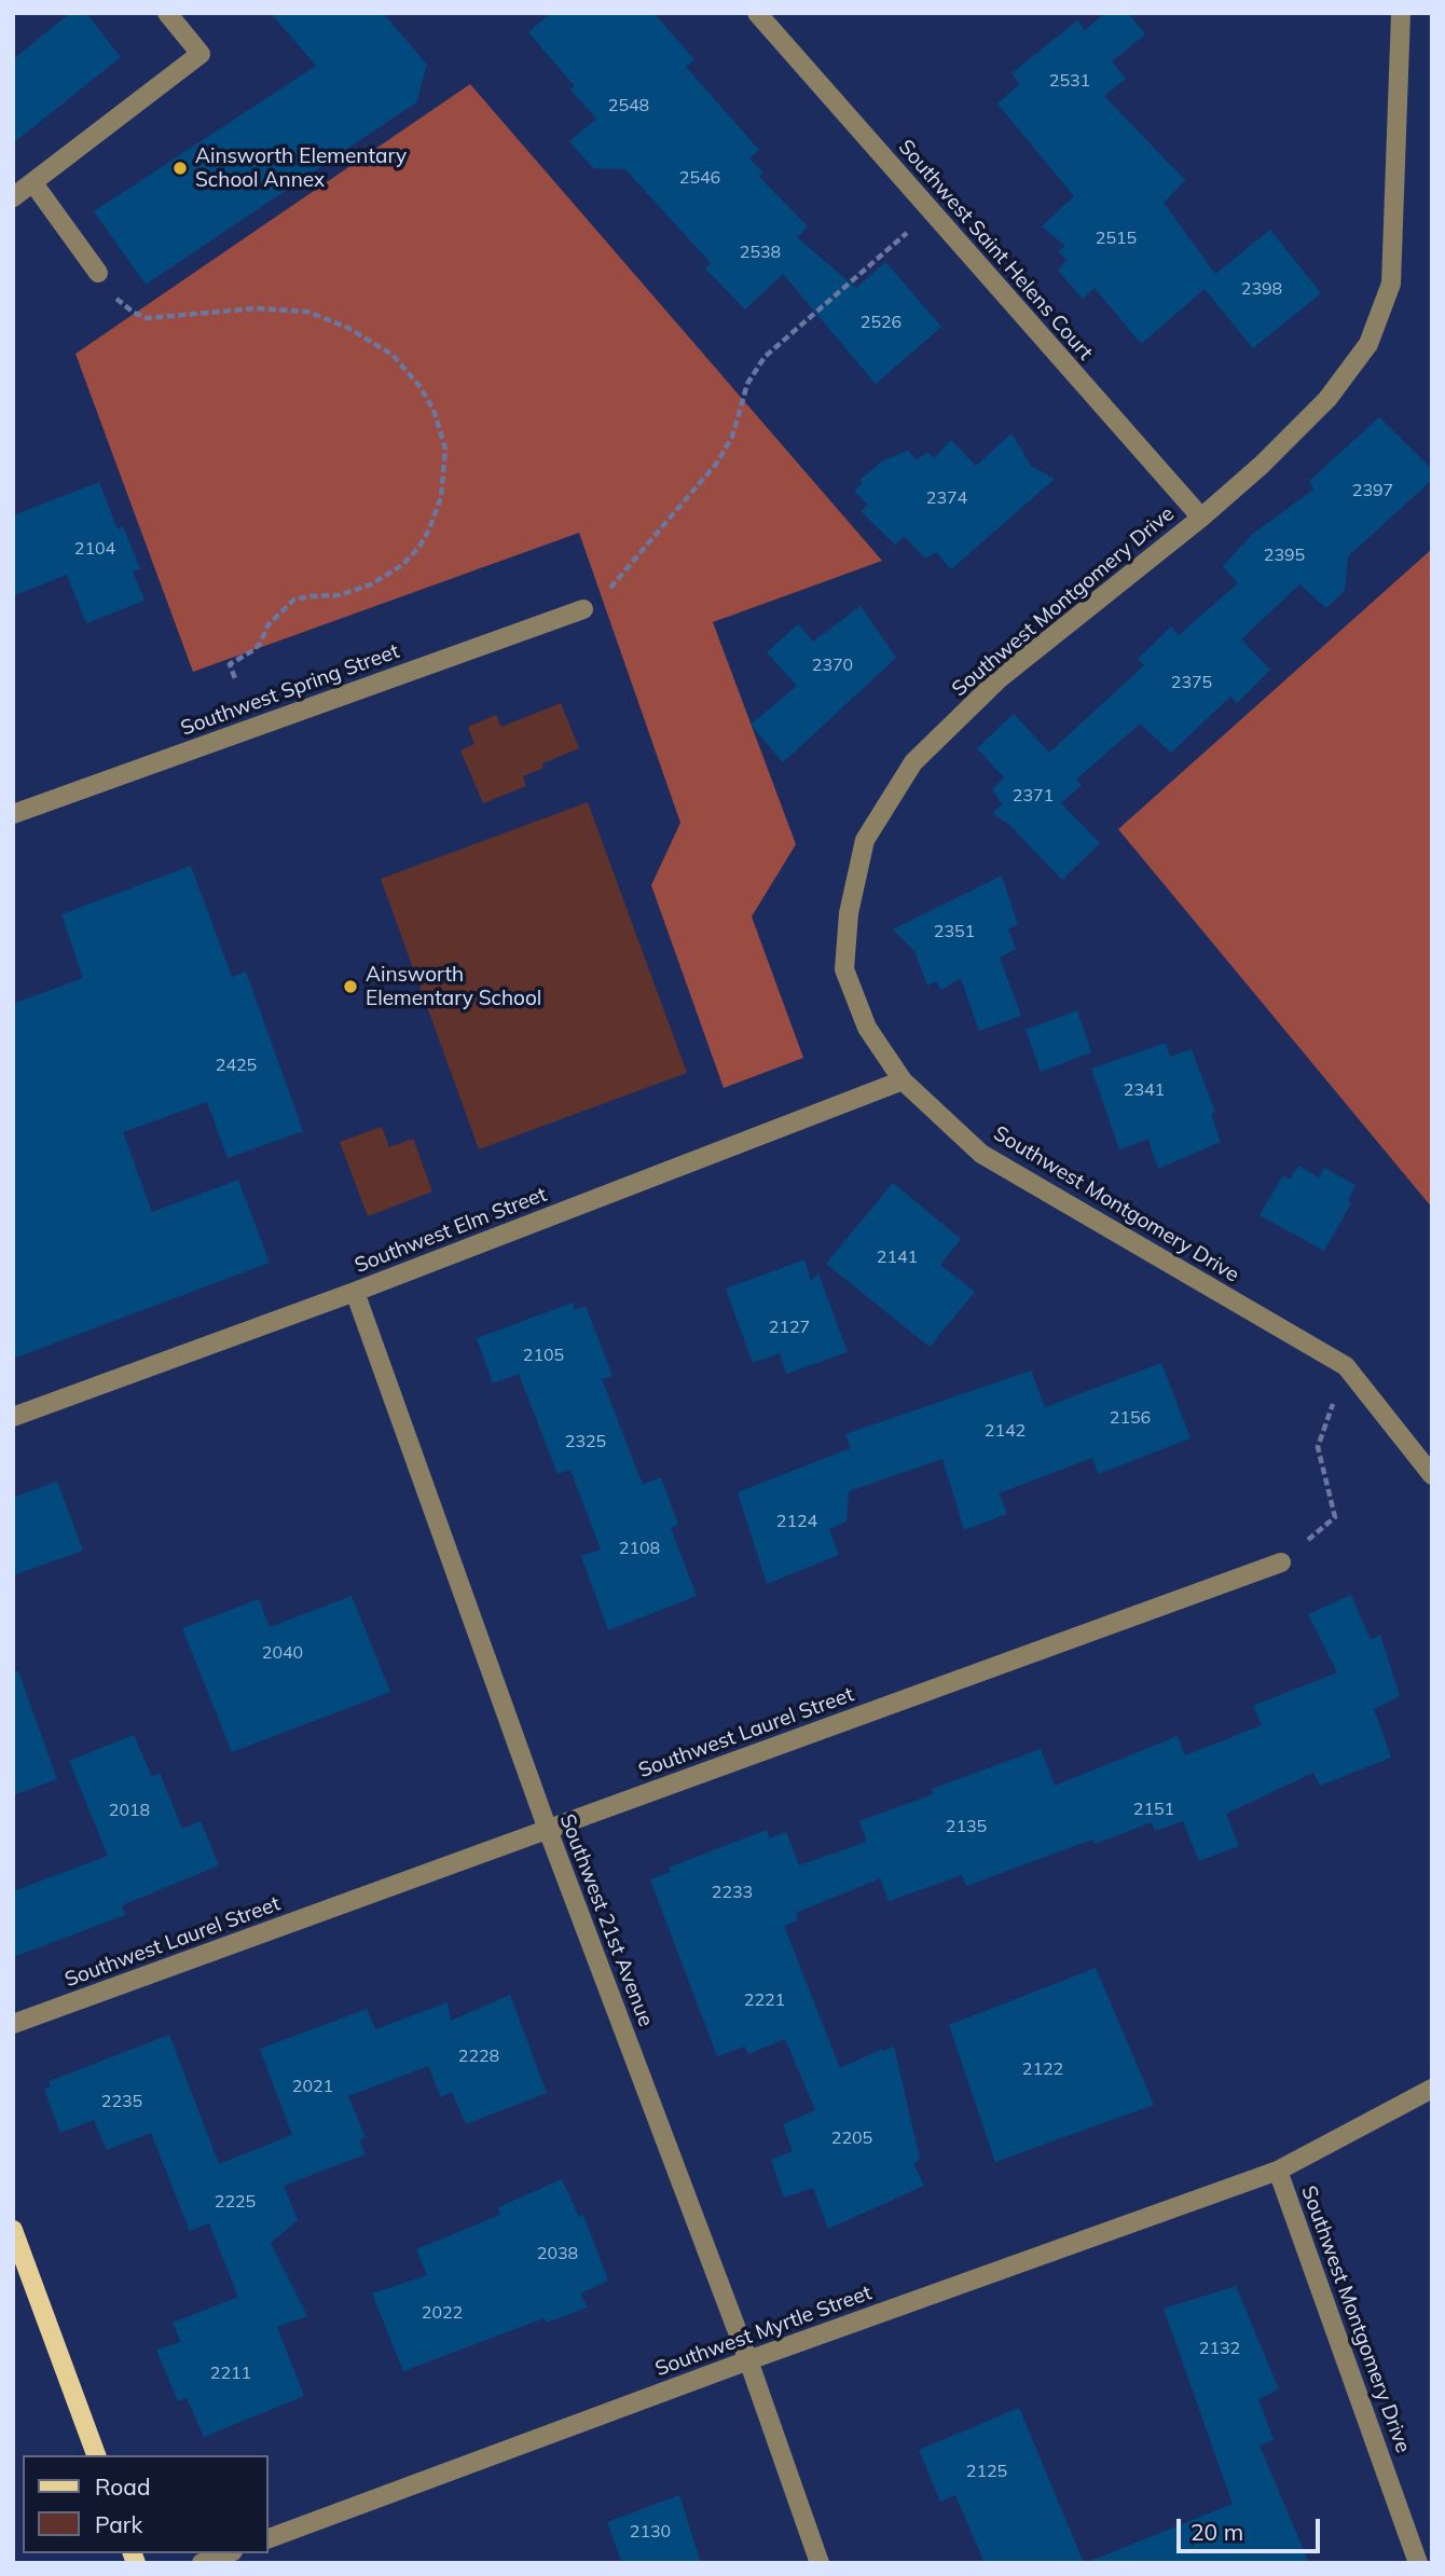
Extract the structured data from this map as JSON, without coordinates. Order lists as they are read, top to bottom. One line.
{"streets":{"street":["Southwest Saint Helens Court","Southwest Montgomery Drive","Southwest Spring Street","Southwest Elm Street","Southwest Laurel Street","Southwest 21st Avenue","Southwest Myrtle Street"]},"crossings":[["Southwest Saint Helens Court","Southwest Montgomery Drive"],["Southwest Montgomery Drive","Southwest Elm Street"],["Southwest Montgomery Drive","Southwest Myrtle Street"],["Southwest Elm Street","Southwest 21st Avenue"],["Southwest Laurel Street","Southwest 21st Avenue"],["Southwest 21st Avenue","Southwest Myrtle Street"]],"places":["Ainsworth Elementary School Annex","Ainsworth Elementary School"],"house_numbers":["2531","2548","2546","2515","2538","2398","2526","2397","2374","2104","2395","2370","2375","2371","2351","2425","2341","2141","2127","2105","2156","2142","2325","2124","2108","2040","2151","2018","2135","2233","2221","2228","2122","2021","2235","2205","2225","2038","2022","2132","2211","2125","2130"],"legend":["Road","Park"],"scale_bar":"20 m"}
